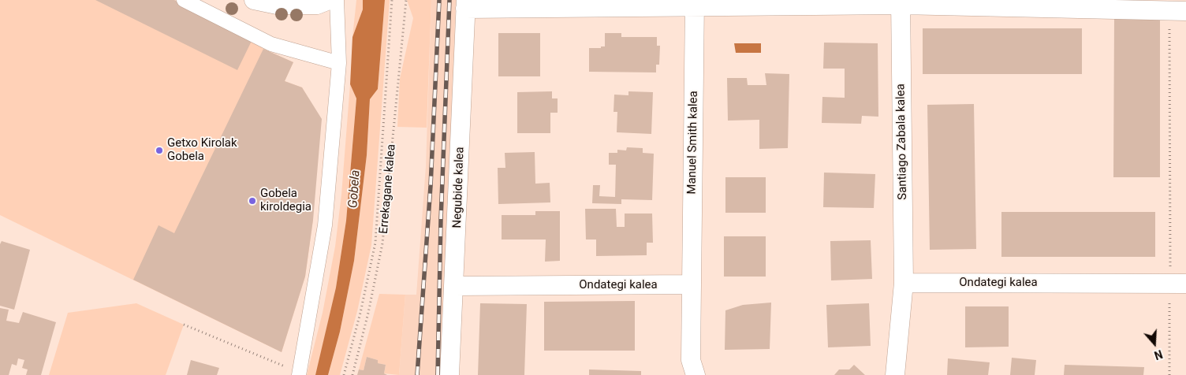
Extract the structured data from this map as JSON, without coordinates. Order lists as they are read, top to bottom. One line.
{"streets":{"street":["Santiago Zabala kalea","Manuel Smith kalea","Negubide kalea","Ondategi kalea"],"path":["Errekagane kalea"]},"crossings":[["Santiago Zabala kalea","Ondategi kalea"],["Manuel Smith kalea","Ondategi kalea"],["Negubide kalea","Ondategi kalea"]],"water":["Gobela"],"places":["Getxo Kirolak Gobela","Gobela kiroldegia"],"north":"bottom"}
